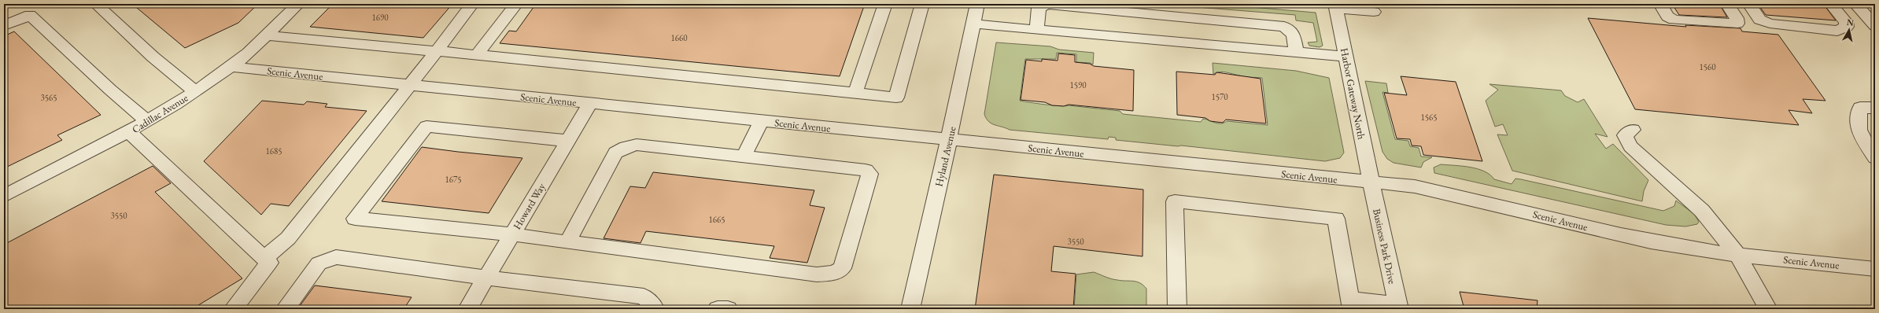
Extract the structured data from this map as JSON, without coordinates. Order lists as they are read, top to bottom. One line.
{"streets":{"street":["Scenic Avenue","Harbor Gateway North","Cadillac Avenue","Hyland Avenue","Howard Way","Business Park Drive"]},"crossings":[["Scenic Avenue","Harbor Gateway North"],["Scenic Avenue","Cadillac Avenue"],["Scenic Avenue","Hyland Avenue"],["Scenic Avenue","Howard Way"],["Scenic Avenue","Business Park Drive"],["Harbor Gateway North","Business Park Drive"]],"house_numbers":["1690","1660","1560","1590","1570","3565","1565","1685","1675","3550","1665","3550"],"north":"top"}
